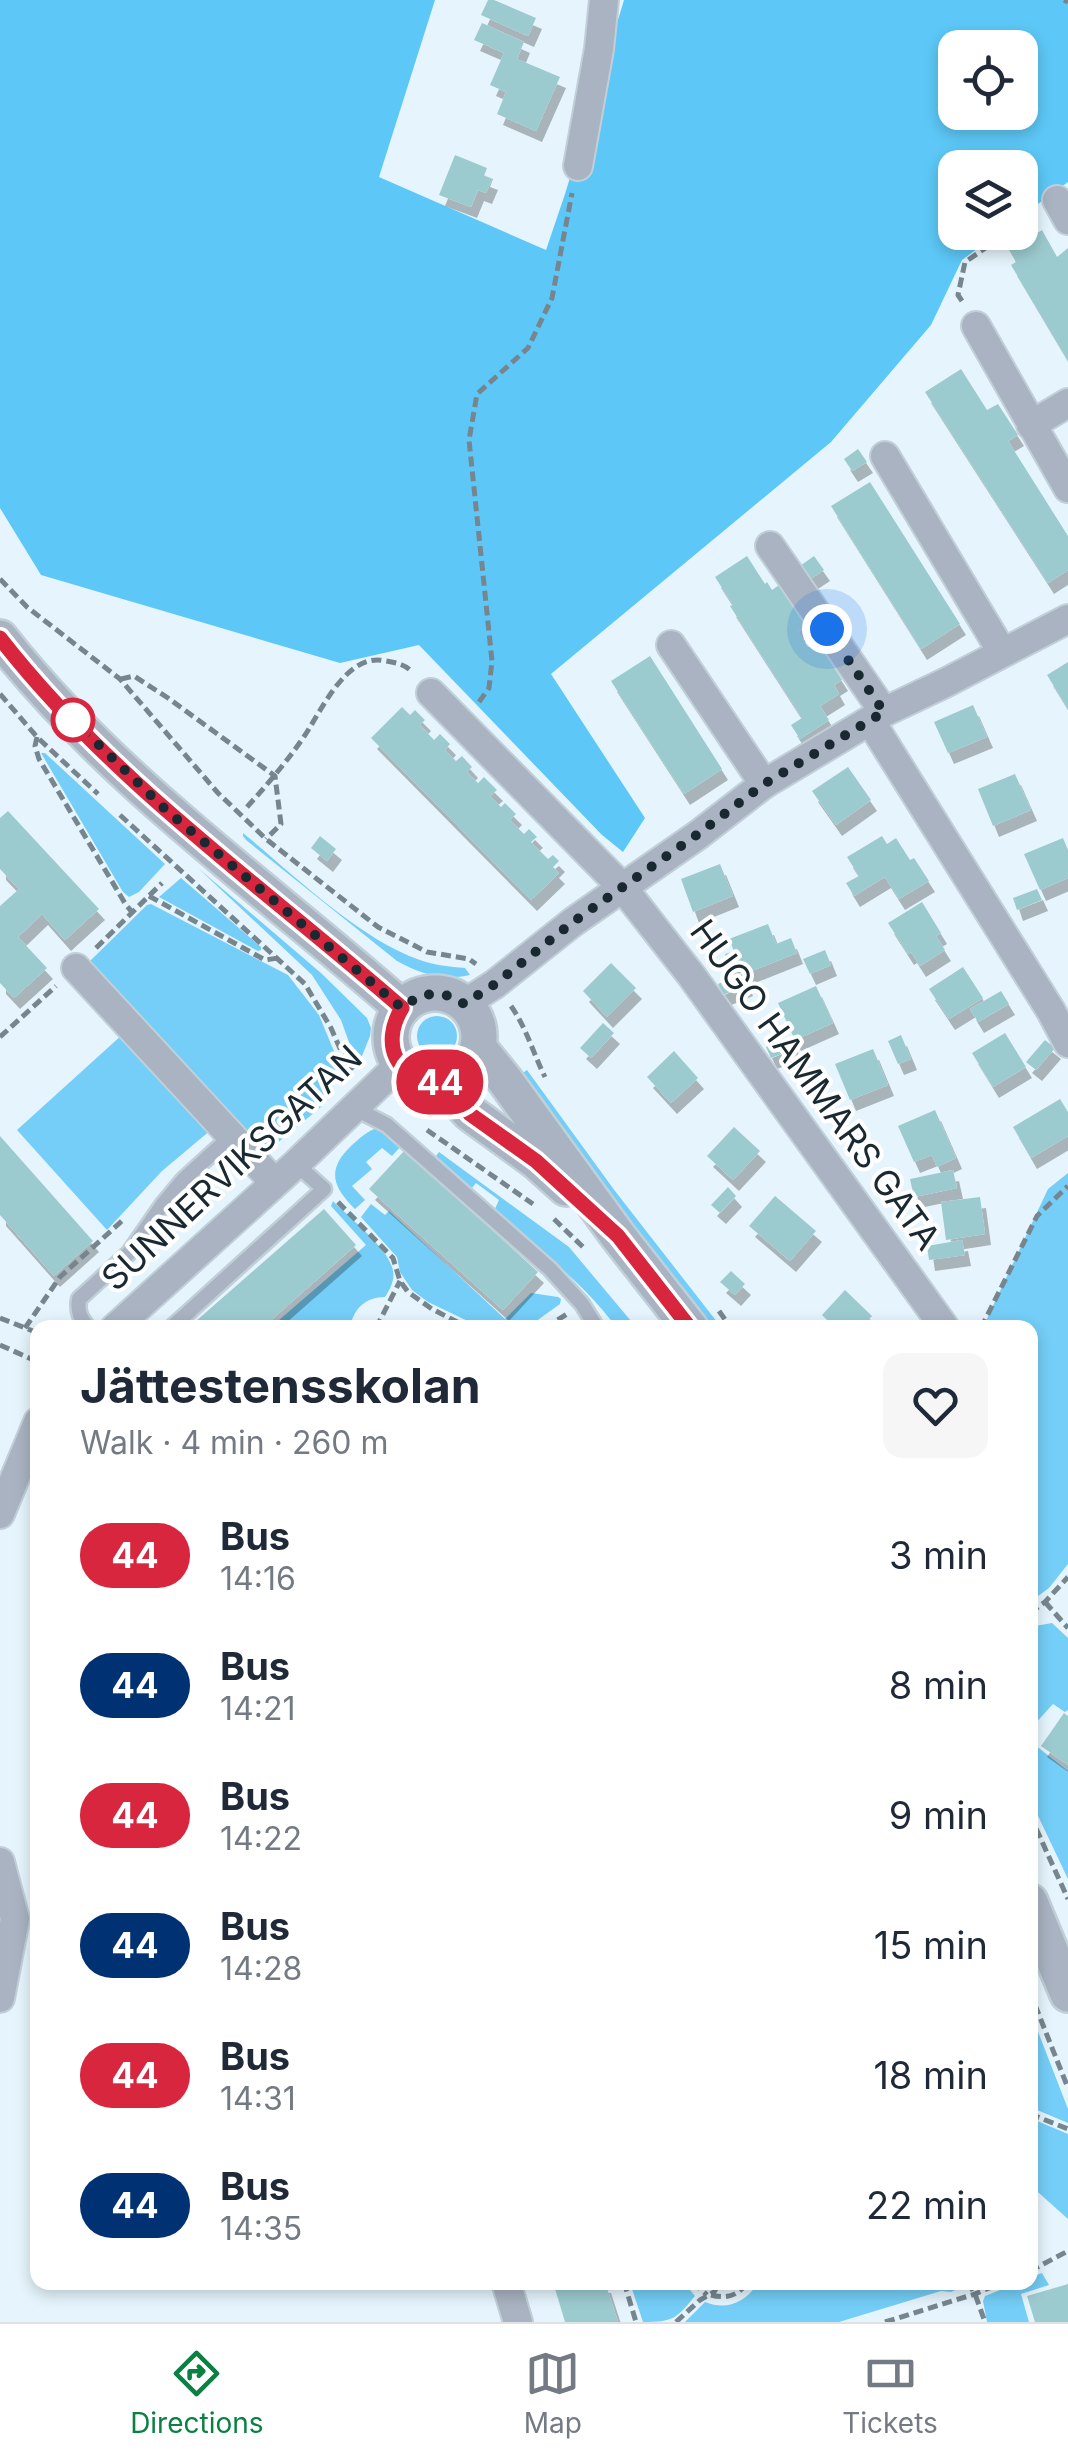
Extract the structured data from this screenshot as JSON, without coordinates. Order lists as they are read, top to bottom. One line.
{"streets":{"street":["HUGO HAMMARS GATA","SUNNERVIKSGATAN"]},"lines":["bus line 44"],"page":{"on_map":"44","heading":["Jättestensskolan","Walk · 4 min · 260 m"],"list":[{"mark":"44","name":"Bus","note":"14:16","value":"3 min"},{"mark":"44","name":"Bus","note":"14:21","value":"8 min"},{"mark":"44","name":"Bus","note":"14:22","value":"9 min"},{"mark":"44","name":"Bus","note":"14:28","value":"15 min"},{"mark":"44","name":"Bus","note":"14:31","value":"18 min"},{"mark":"44","name":"Bus","note":"14:35","value":"22 min"}],"tabs":["Directions","Map","Tickets"]}}
